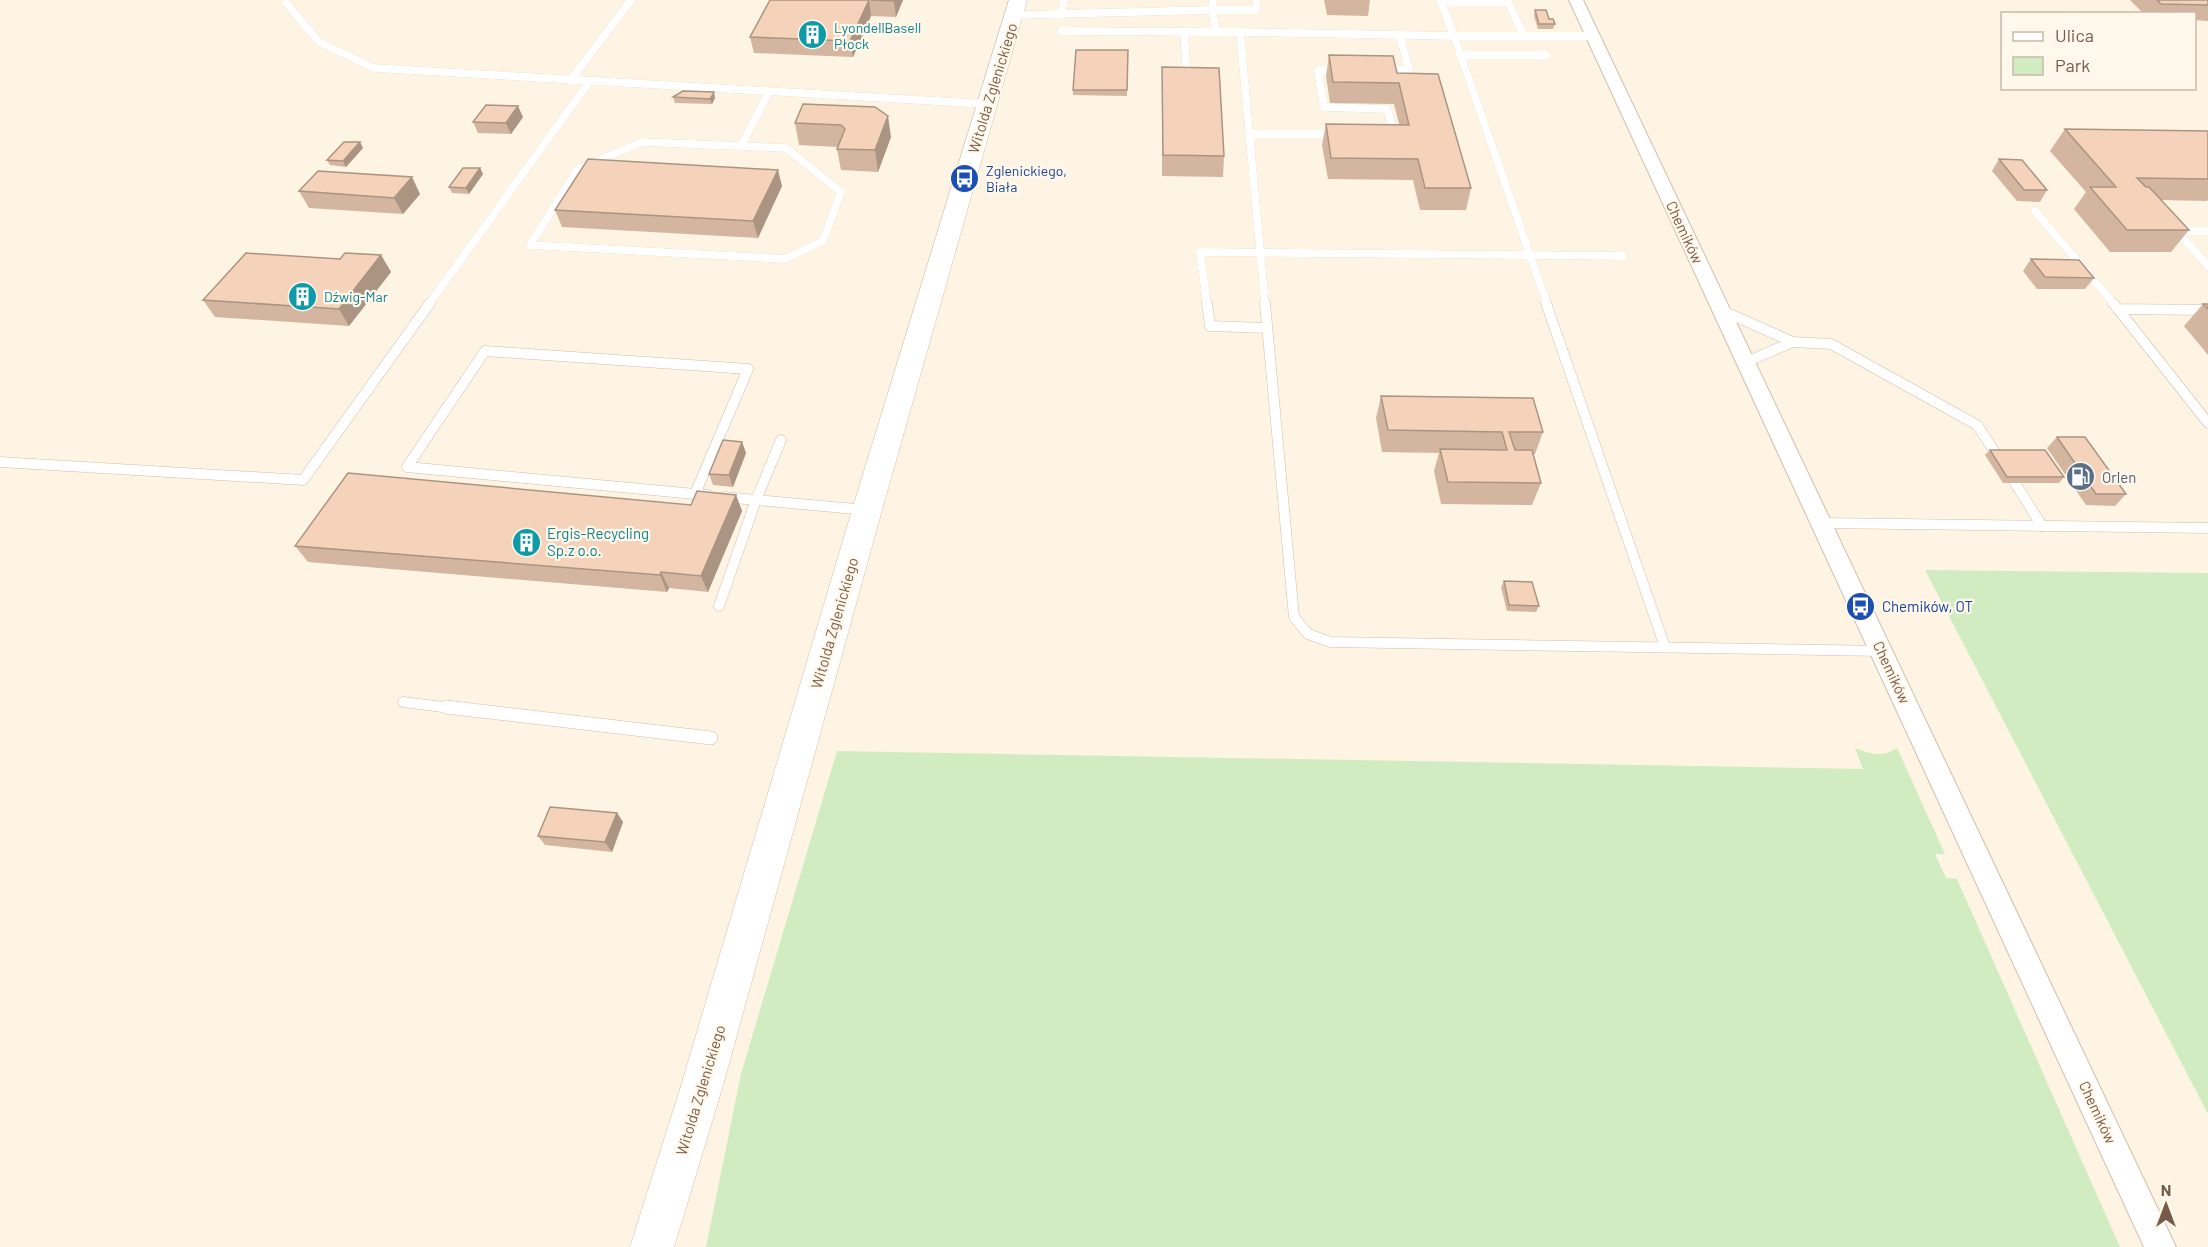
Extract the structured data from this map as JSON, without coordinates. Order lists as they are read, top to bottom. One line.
{"streets":{"street":["Witolda Zglenickiego","Chemików"]},"places":{"building":["LyondellBasell Płock","Dźwig-Mar","Ergis-Recycling Sp.z o.o."],"bus stop":["Zglenickiego, Biała","Chemików, OT"],"fuel station":["Orlen"]},"legend":["Ulica","Park"],"north":"top"}
